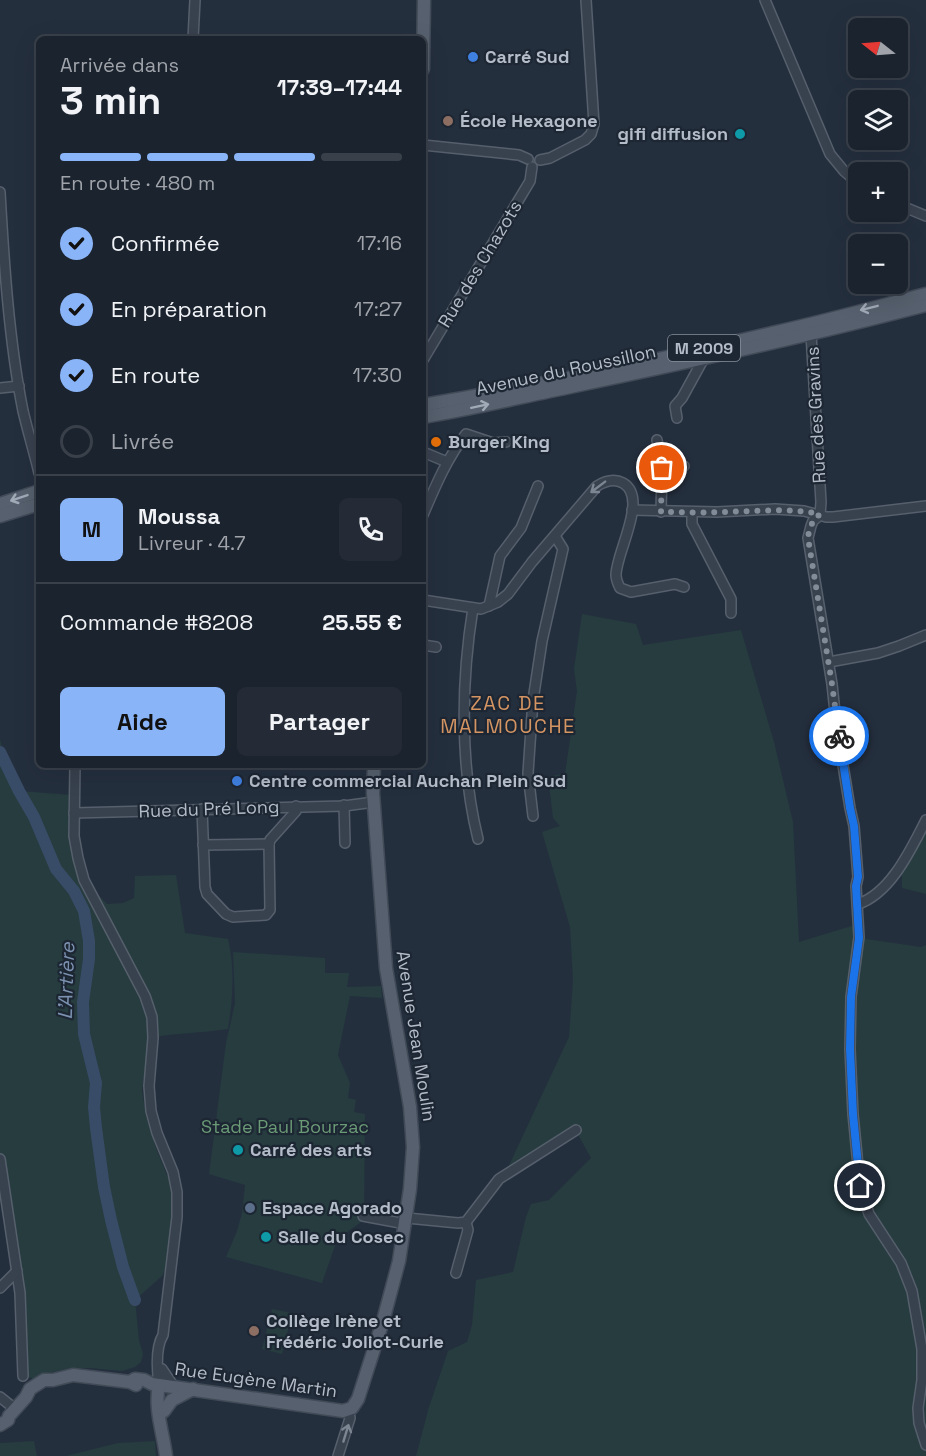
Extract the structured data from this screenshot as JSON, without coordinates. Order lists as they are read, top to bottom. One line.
{"streets":{"main road":["M 2009","Avenue du Roussillon","Avenue Jean Moulin","Rue Eugène Martin"],"street":["Rue des Chazots","Rue des Gravins","Rue du Pré Long"]},"crossings":[["Avenue du Roussillon","Rue des Gravins"],["Rue du Pré Long","Avenue Jean Moulin"],["Avenue Jean Moulin","Rue Eugène Martin"]],"districts":["ZAC DE MALMOUCHE"],"water":["L'Artière"],"parks":["Stade Paul Bourzac"],"places":["Carré Sud","École Hexagone","gifi diffusion","Burger King","Centre commercial Auchan Plein Sud","Carré des arts","Espace Agorado","Salle du Cosec","Collège Irène et Frédéric Joliot-Curie"],"north":"left","page":{"map_buttons":["+","−"],"heading":["3 min","Arrivée dans","17:39–17:44"],"panel":["Moussa","Livreur · 4.7","Commande #8208","25.55 €"],"bar":"En route · 480 m","list":[["Confirmée","17:16"],["En préparation","17:27"],["En route","17:30"],"Livrée"],"round":"M","buttons":["Aide","Partager"]}}
